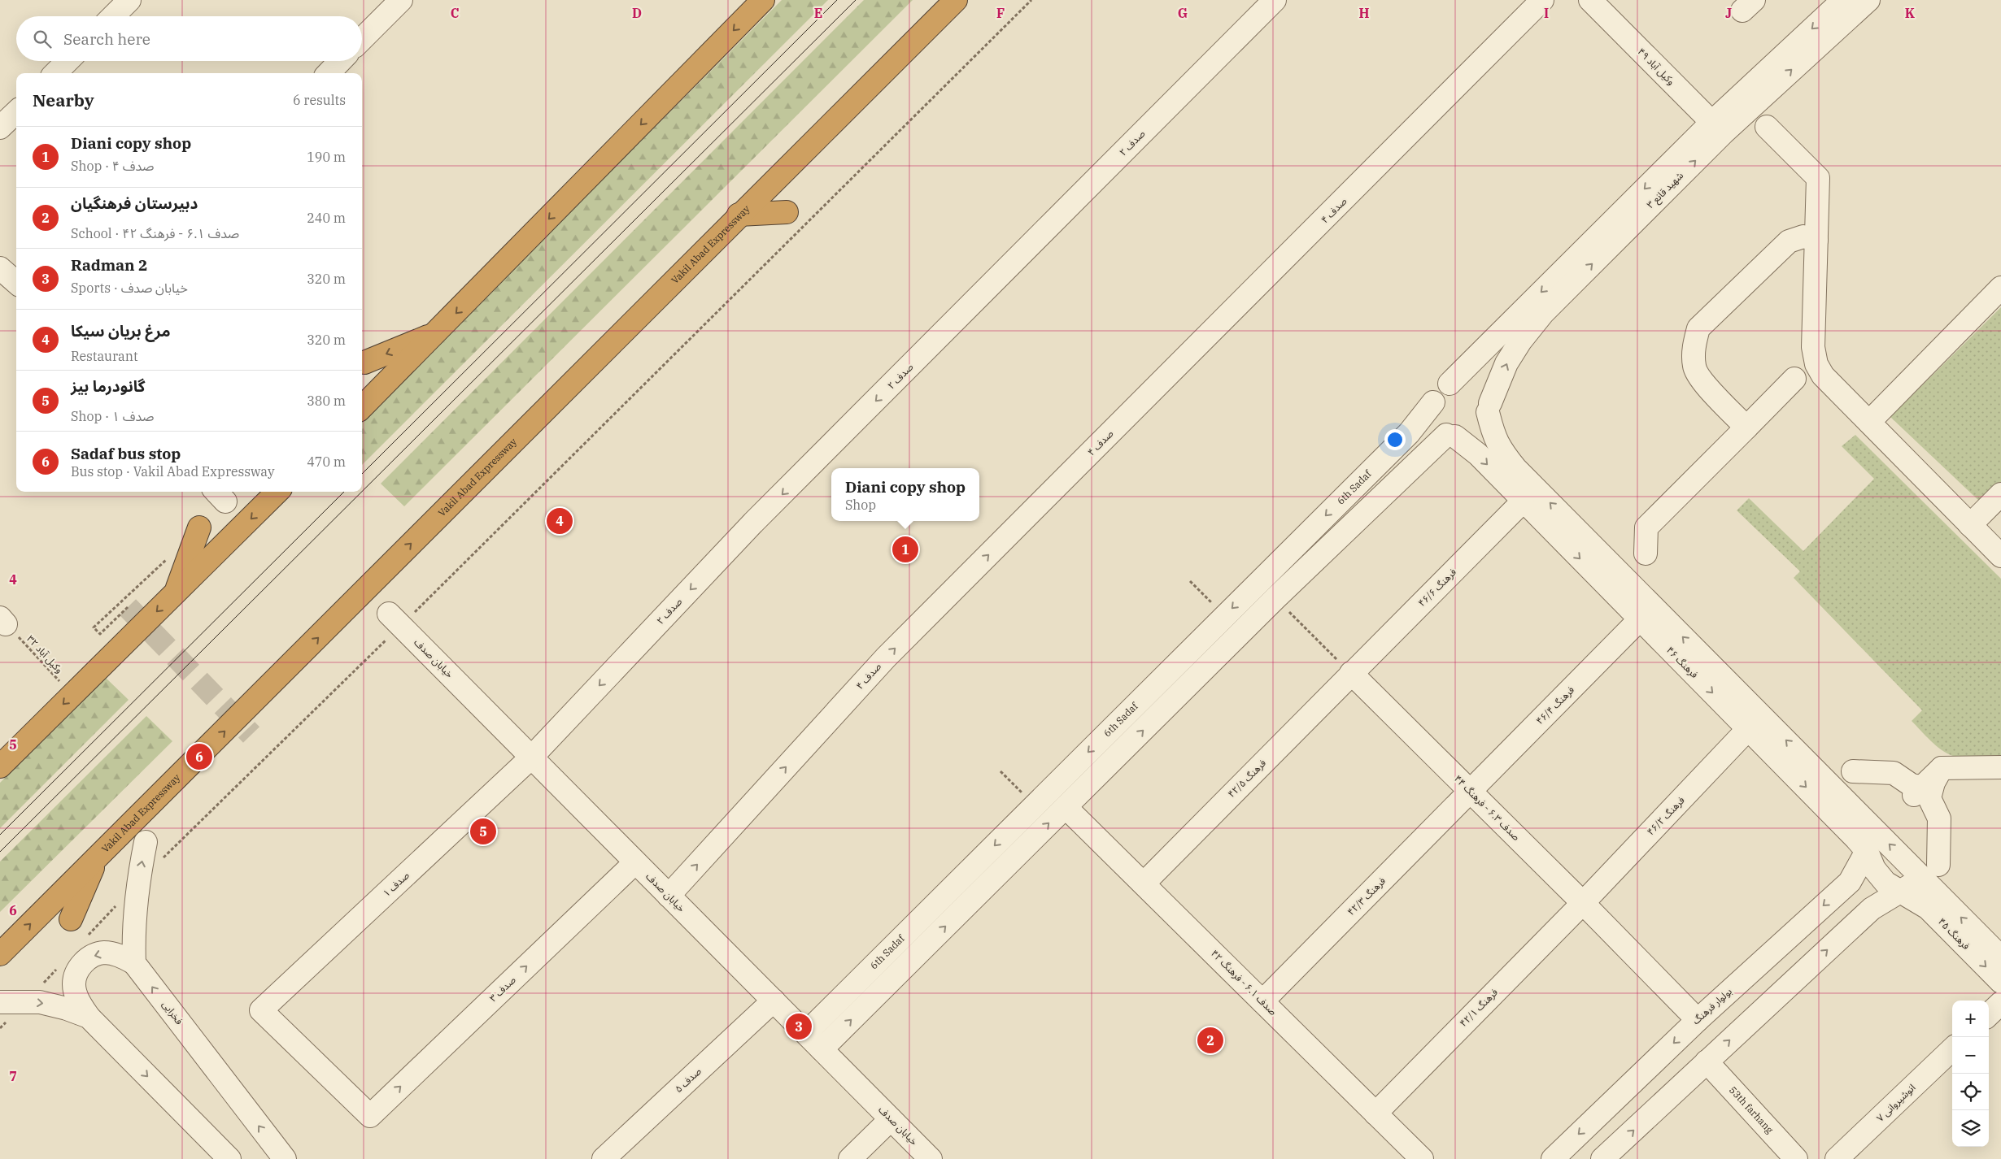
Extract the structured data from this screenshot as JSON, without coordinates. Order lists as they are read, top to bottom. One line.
{"streets":{"highway":["Vakil Abad Expressway"],"street":["وکیل آباد ۴۹","صدف ۲","شهید قانع ۳","صدف ۴","6th Sadaf","فرهنگ ۴۶/۶","خیابان صدف","فرهنگ ۴۶","فرهنگ ۴۶/۴","فرهنگ ۴۲/۵","صدف ۶.۳ - فرهنگ ۴۴","فرهنگ ۴۶/۲","صدف ۱","فرهنگ ۴۲/۳","فرهنگ ۴۵","صدف ۶.۱ - فرهنگ ۴۲","صدف ۳","بولوار فرهنگ","فرهنگ ۴۲/۱","فخرایی","صدف ۵","انوشیروانی ۷","53th farhang"],"path":["وکیل آباد ۳۲"]},"crossings":[["وکیل آباد ۴۹","شهید قانع ۳"],["صدف ۲","خیابان صدف"],["صدف ۲","صدف ۱"],["شهید قانع ۳","6th Sadaf"],["شهید قانع ۳","فرهنگ ۴۶"],["صدف ۴","خیابان صدف"],["6th Sadaf","خیابان صدف"],["6th Sadaf","فرهنگ ۴۶"],["فرهنگ ۴۶/۶","فرهنگ ۴۶"],["فرهنگ ۴۶/۶","فرهنگ ۴۲/۵"],["فرهنگ ۴۶/۶","صدف ۶.۳ - فرهنگ ۴۴"],["خیابان صدف","صدف ۱"],["خیابان صدف","صدف ۳"],["خیابان صدف","صدف ۵"],["فرهنگ ۴۶","فرهنگ ۴۶/۴"],["فرهنگ ۴۶","فرهنگ ۴۶/۲"],["فرهنگ ۴۶","فرهنگ ۴۵"],["فرهنگ ۴۶","بولوار فرهنگ"],["فرهنگ ۴۶/۴","صدف ۶.۳ - فرهنگ ۴۴"],["فرهنگ ۴۶/۴","فرهنگ ۴۲/۳"],["فرهنگ ۴۲/۵","صدف ۶.۳ - فرهنگ ۴۴"],["فرهنگ ۴۲/۵","صدف ۶.۱ - فرهنگ ۴۲"],["صدف ۶.۳ - فرهنگ ۴۴","فرهنگ ۴۶/۲"],["صدف ۶.۳ - فرهنگ ۴۴","فرهنگ ۴۲/۳"],["صدف ۶.۳ - فرهنگ ۴۴","بولوار فرهنگ"],["صدف ۶.۳ - فرهنگ ۴۴","فرهنگ ۴۲/۱"],["فرهنگ ۴۶/۲","فرهنگ ۴۲/۱"],["صدف ۱","صدف ۳"],["فرهنگ ۴۲/۳","صدف ۶.۱ - فرهنگ ۴۲"],["صدف ۶.۱ - فرهنگ ۴۲","فرهنگ ۴۲/۱"]],"one_way":["صدف ۲","صدف ۴","صدف ۳"],"page":{"search":"Search here","heading":["Nearby","6 results"],"list":[{"mark":"1","name":"Diani copy shop","note":"Shop · صدف ۴","value":"190 m"},{"mark":"2","name":"دبیرستان فرهنگیان","note":"School · صدف ۶.۱ - فرهنگ ۴۲","value":"240 m"},{"mark":"3","name":"Radman 2","note":"Sports · خیابان صدف","value":"320 m"},{"mark":"4","name":"مرغ بریان سیکا","note":"Restaurant","value":"320 m"},{"mark":"5","name":"گانودرما بیز","note":"Shop · صدف ۱","value":"380 m"},{"mark":"6","name":"Sadaf bus stop","note":"Bus stop · Vakil Abad Expressway","value":"470 m"}],"popup":["Diani copy shop","Shop"],"pins":["4","1","6","5","3","2"],"map_buttons":["+","−"]},"grid":{"columns":["C","D","E","F","G","H","I","J","K"],"rows":["4","5","6","7"]}}
